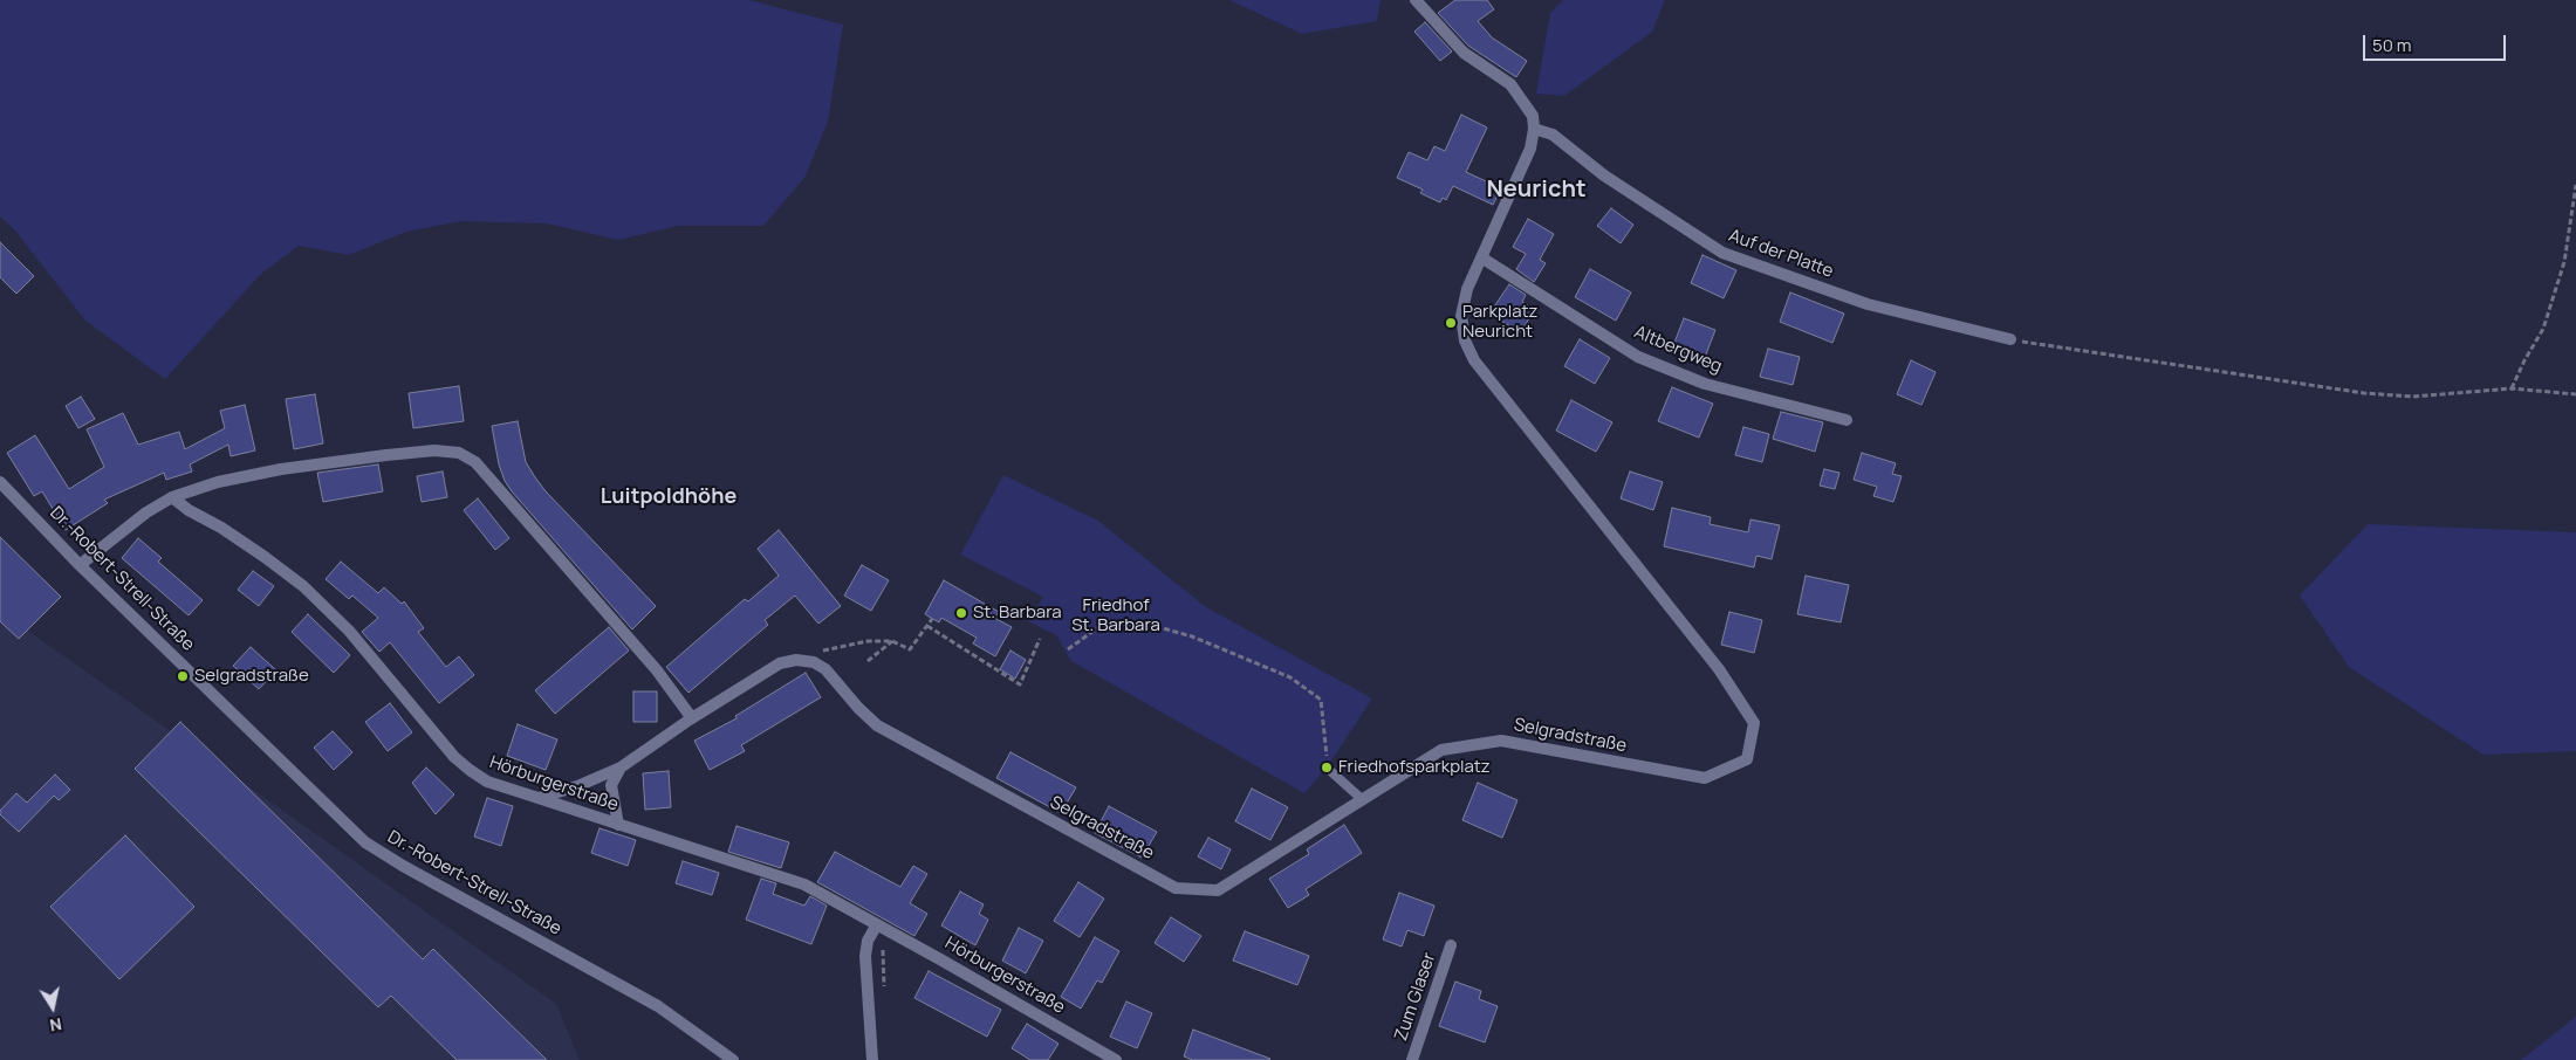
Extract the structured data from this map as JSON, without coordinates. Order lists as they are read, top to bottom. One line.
{"streets":{"street":["Auf der Platte","Altbergweg","Dr.-Robert-Strell-Straße","Selgradstraße","Hörburgerstraße","Zum Glaser"]},"crossings":[["Altbergweg","Selgradstraße"],["Selgradstraße","Hörburgerstraße"]],"districts":["Neuricht","Luitpoldhöhe"],"parks":["Friedhof St. Barbara"],"places":["Parkplatz Neuricht","St. Barbara","Selgradstraße","Friedhofsparkplatz"],"scale_bar":"50 m","north":"bottom"}
